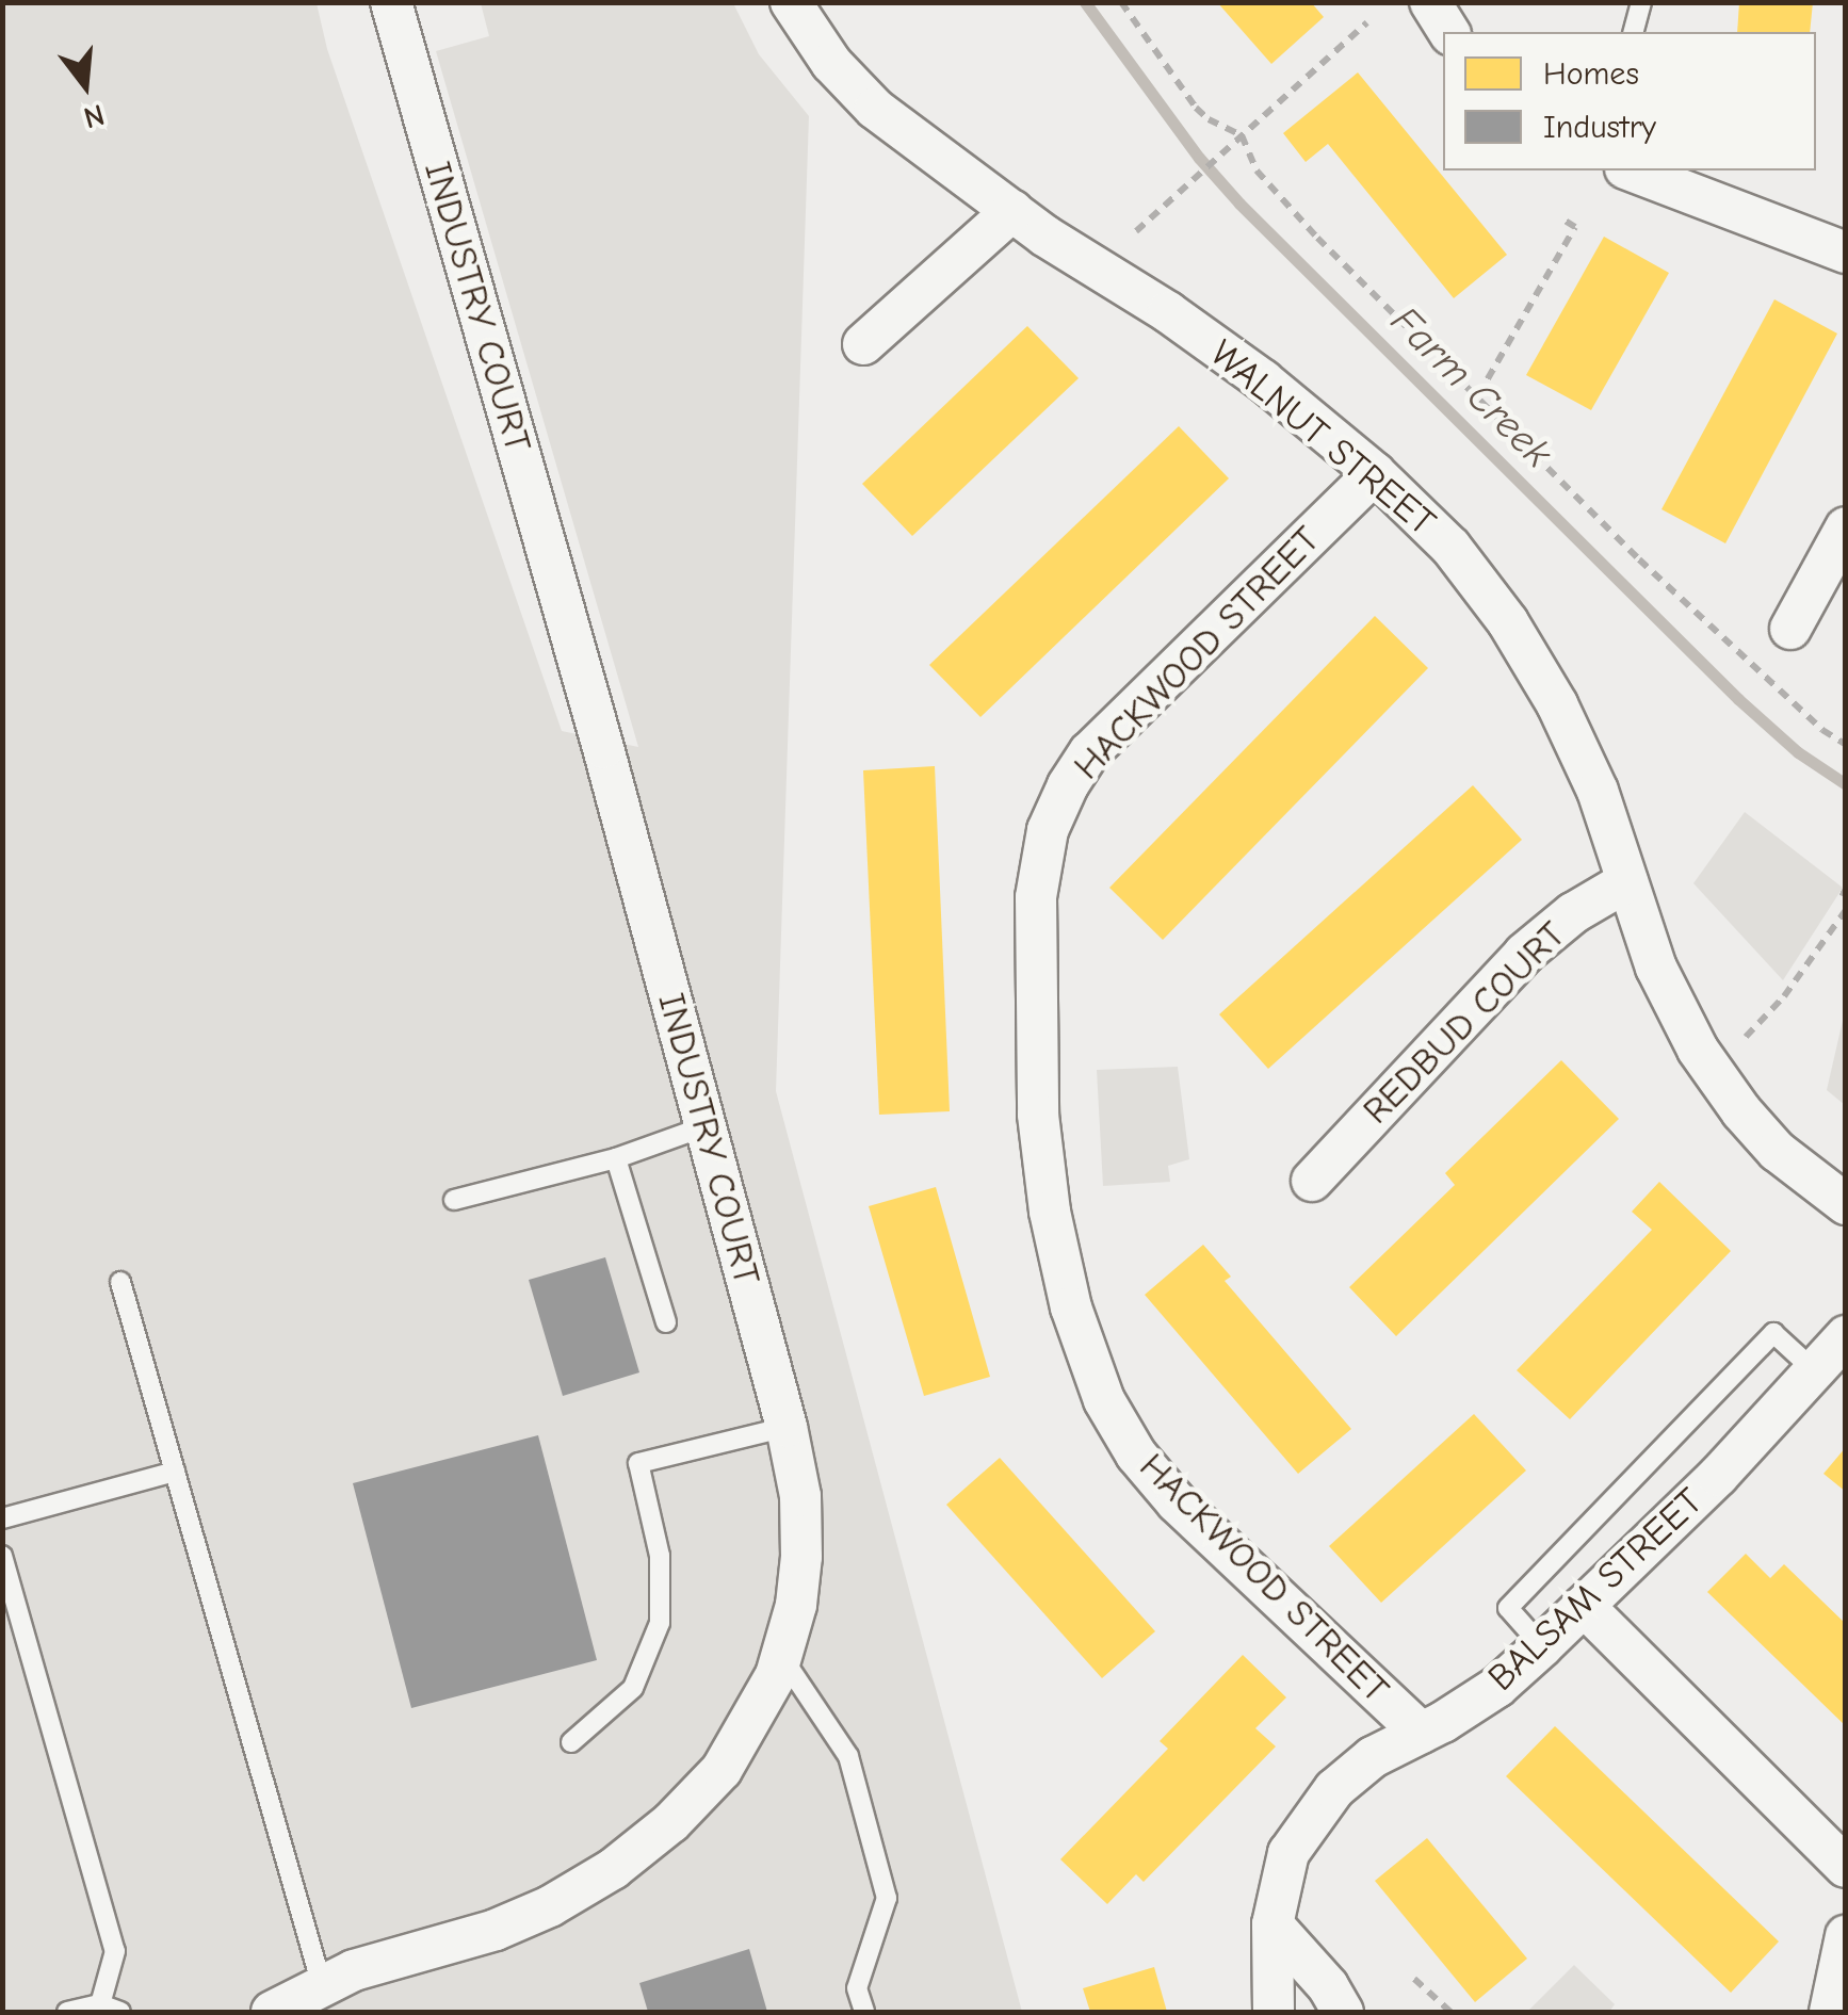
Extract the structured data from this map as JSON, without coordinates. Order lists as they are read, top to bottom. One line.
{"streets":{"street":["INDUSTRY COURT","WALNUT STREET","HACKWOOD STREET","REDBUD COURT","BALSAM STREET"]},"crossings":[["WALNUT STREET","HACKWOOD STREET"],["WALNUT STREET","REDBUD COURT"],["HACKWOOD STREET","BALSAM STREET"]],"water":["Farm Creek"],"legend":["Homes","Industry"],"north":"bottom"}
